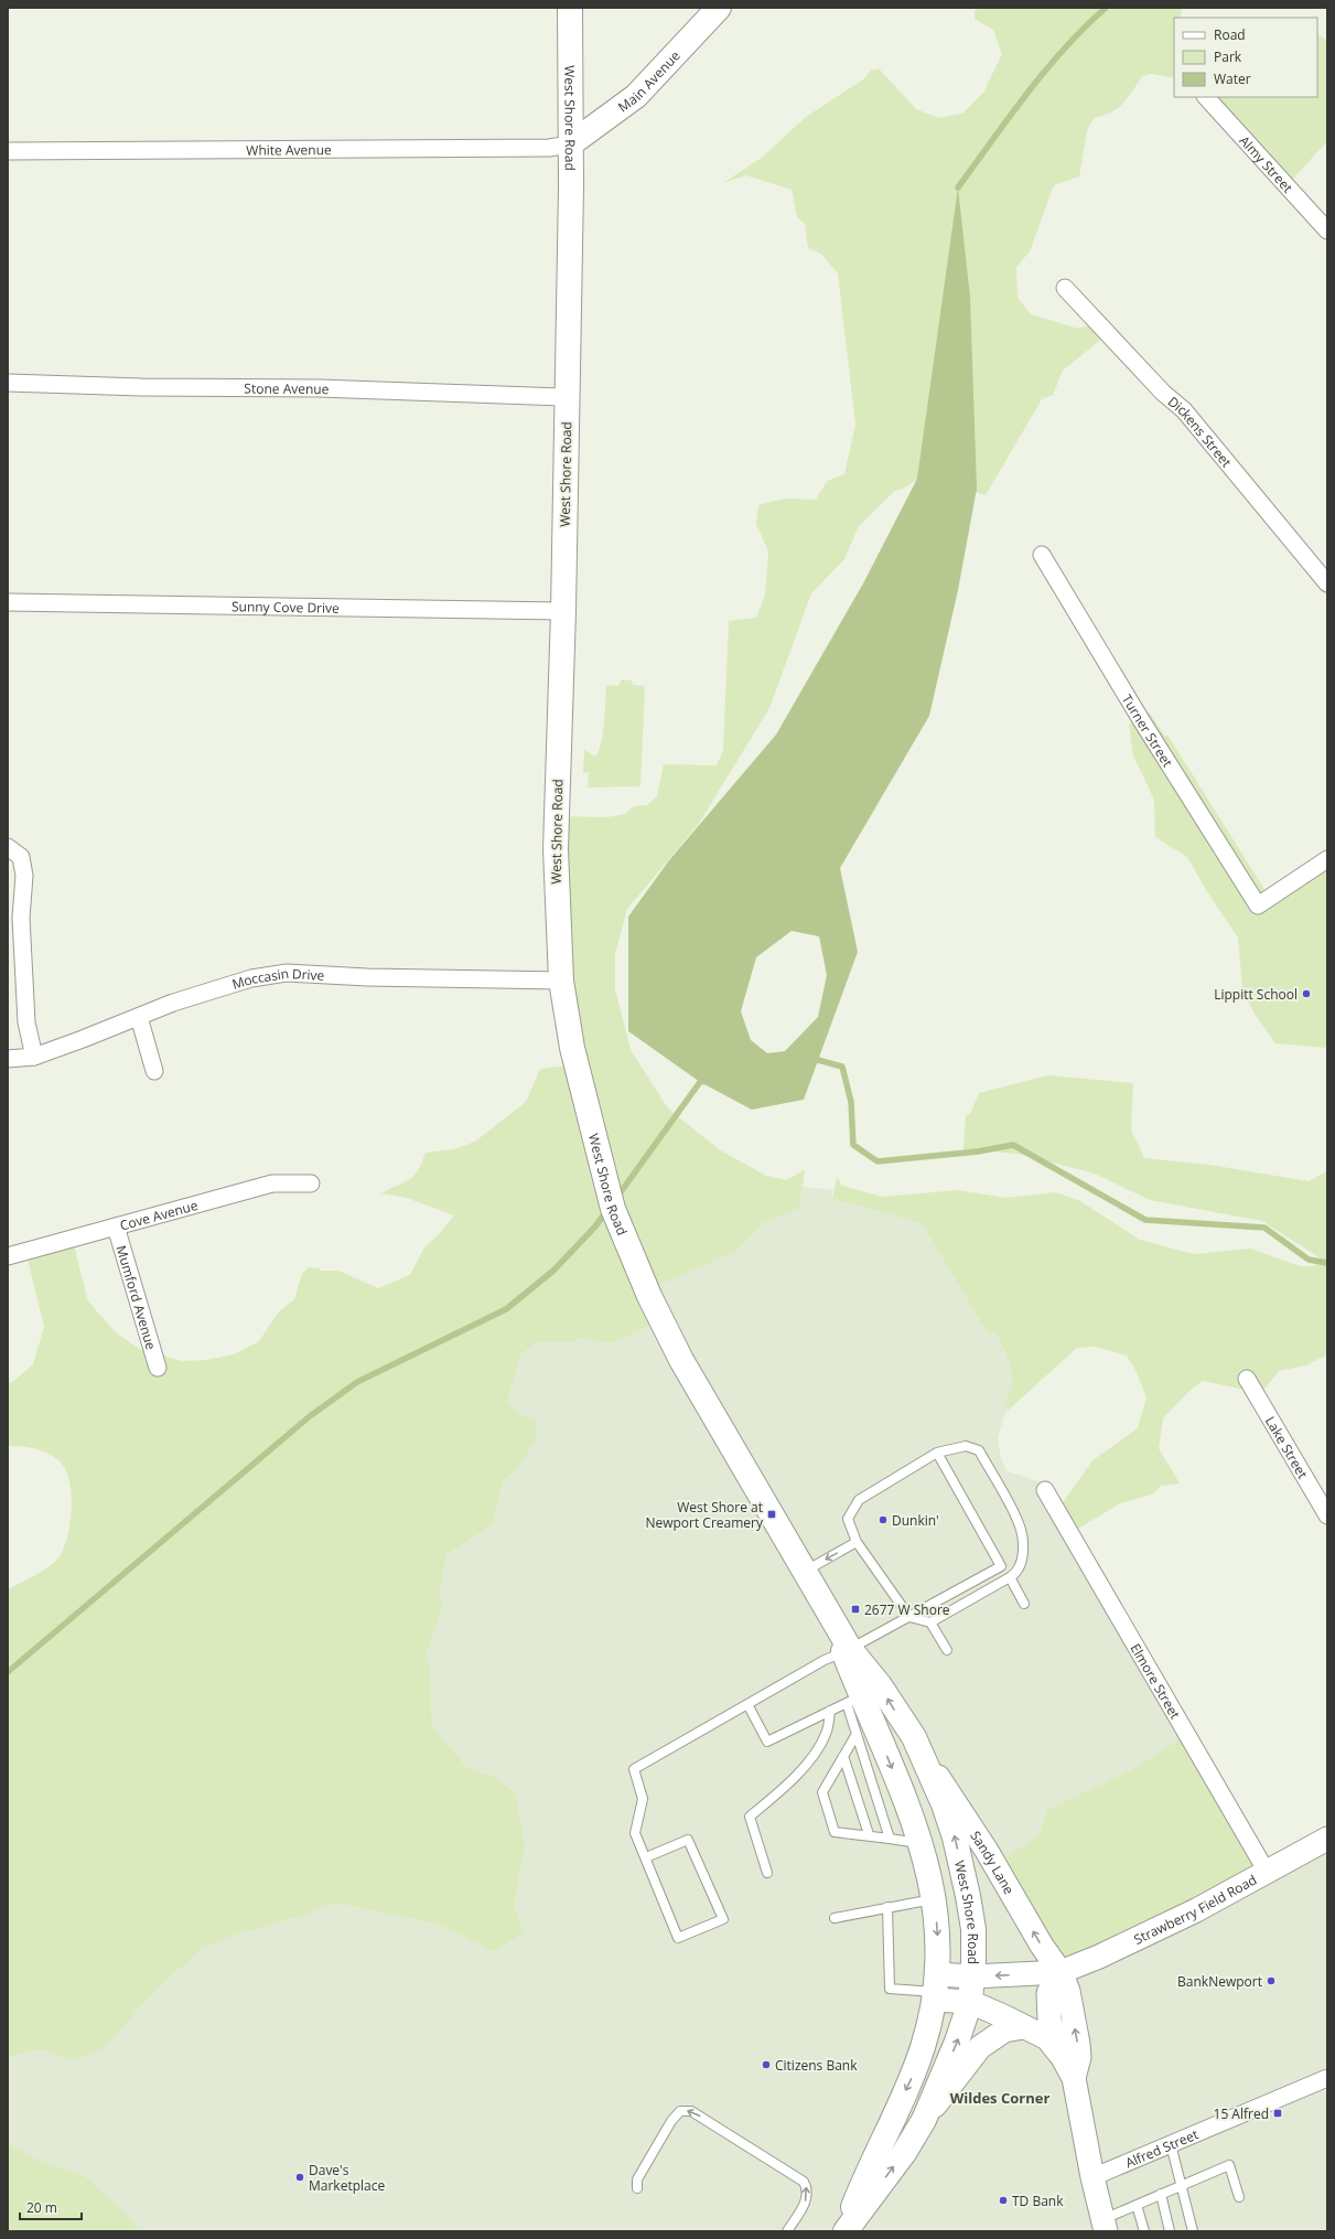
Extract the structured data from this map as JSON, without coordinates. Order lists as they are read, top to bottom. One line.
{"streets":{"main road":["Main Avenue","West Shore Road","Sandy Lane","Strawberry Field Road"],"street":["White Avenue","Almy Street","Stone Avenue","Dickens Street","Sunny Cove Drive","Turner Street","Moccasin Drive","Cove Avenue","Mumford Avenue","Lake Street","Elmore Street","Alfred Street"]},"crossings":[["Main Avenue","West Shore Road"],["Main Avenue","White Avenue"],["West Shore Road","White Avenue"],["West Shore Road","Stone Avenue"],["West Shore Road","Sunny Cove Drive"],["West Shore Road","Moccasin Drive"],["West Shore Road","Sandy Lane"],["Cove Avenue","Mumford Avenue"],["Elmore Street","Strawberry Field Road"],["Sandy Lane","Strawberry Field Road"],["Sandy Lane","Alfred Street"]],"one_way":["Sandy Lane"],"districts":["Wildes Corner"],"places":{"other":["Lippitt School","Dunkin'","BankNewport","Citizens Bank","Dave's Marketplace","TD Bank"],"transit":["West Shore at Newport Creamery","2677 W Shore","15 Alfred"]},"legend":["Road","Park","Water"],"scale_bar":"20 m"}
